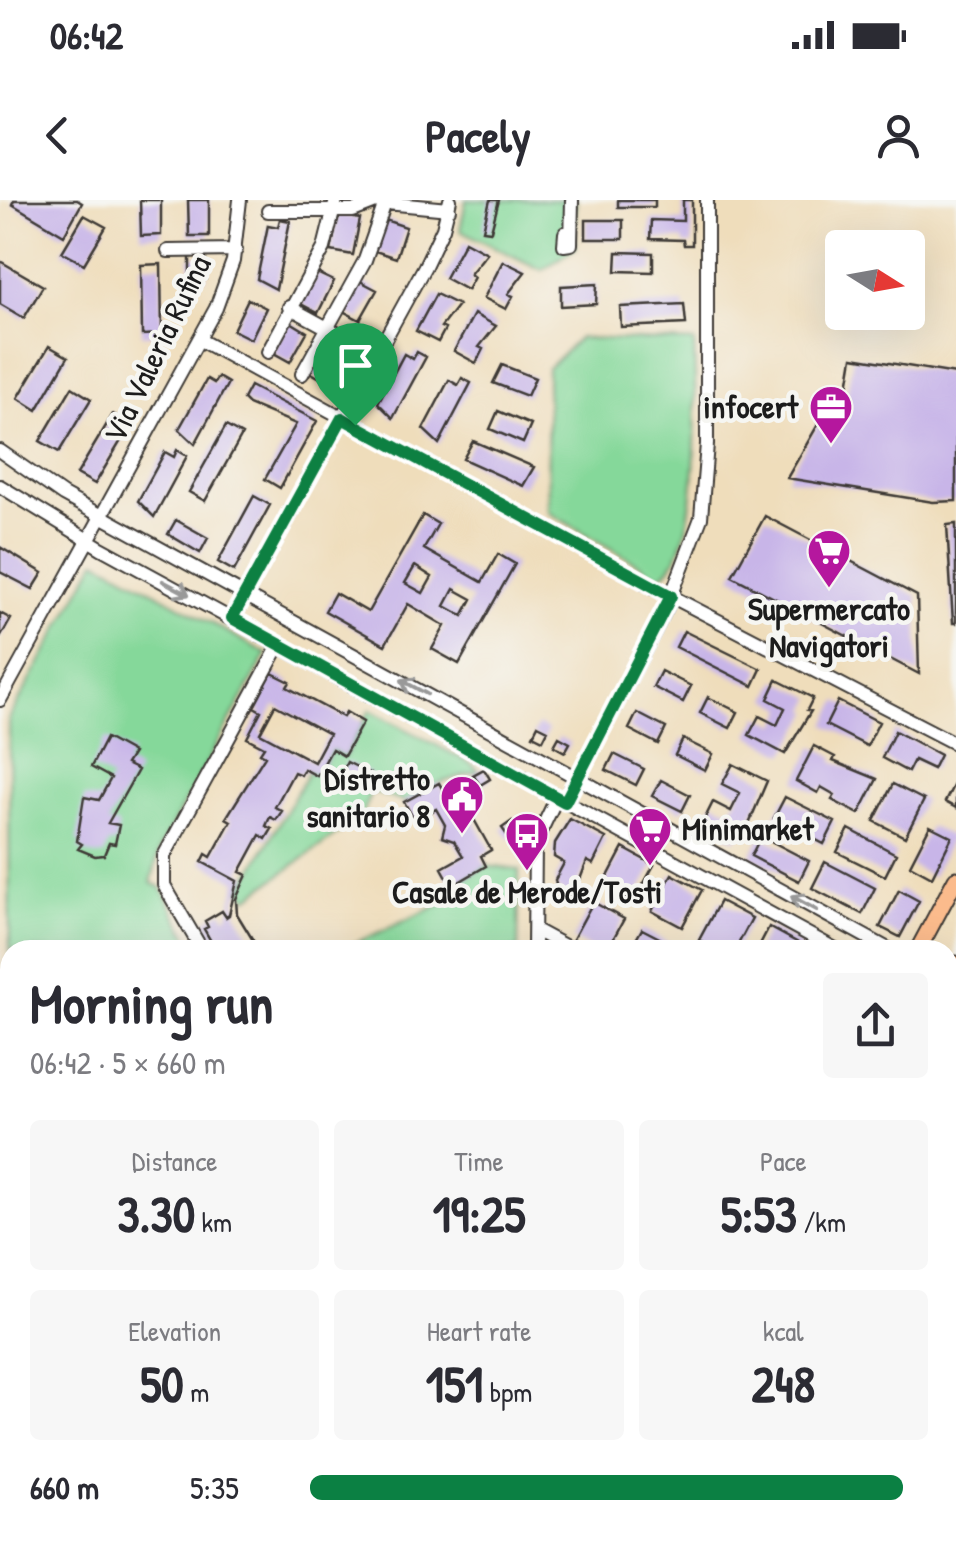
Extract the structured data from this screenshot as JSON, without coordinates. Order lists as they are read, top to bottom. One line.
{"streets":{"street":["Via Valeria Rufina"]},"places":{"office":["infocert"],"supermarket":["Supermercato Navigatori","Minimarket"],"public building":["Distretto sanitario 8"],"bus stop":["Casale de Merode/Tosti"]},"north":"right","page":{"status":"06:42","header":"Pacely","heading":["Morning run","06:42 · 5 × 660 m"],"stats":[["Distance","3.30 km"],["Time","19:25"],["Pace","5:53 /km"],["Elevation","50 m"],["Heart rate","151 bpm"],["kcal","248"]],"list":[{"name":"660 m","note":"5:35"}]}}
